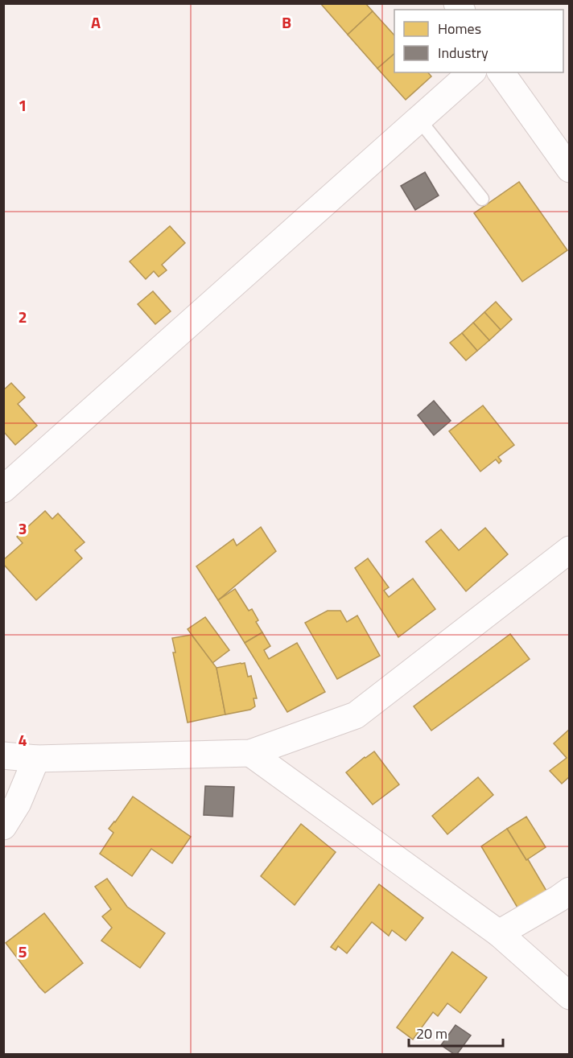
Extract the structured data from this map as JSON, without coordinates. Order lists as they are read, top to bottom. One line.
{"legend":["Homes","Industry"],"scale_bar":"20 m","grid":{"columns":["A","B"],"rows":["1","2","3","4","5"]}}
